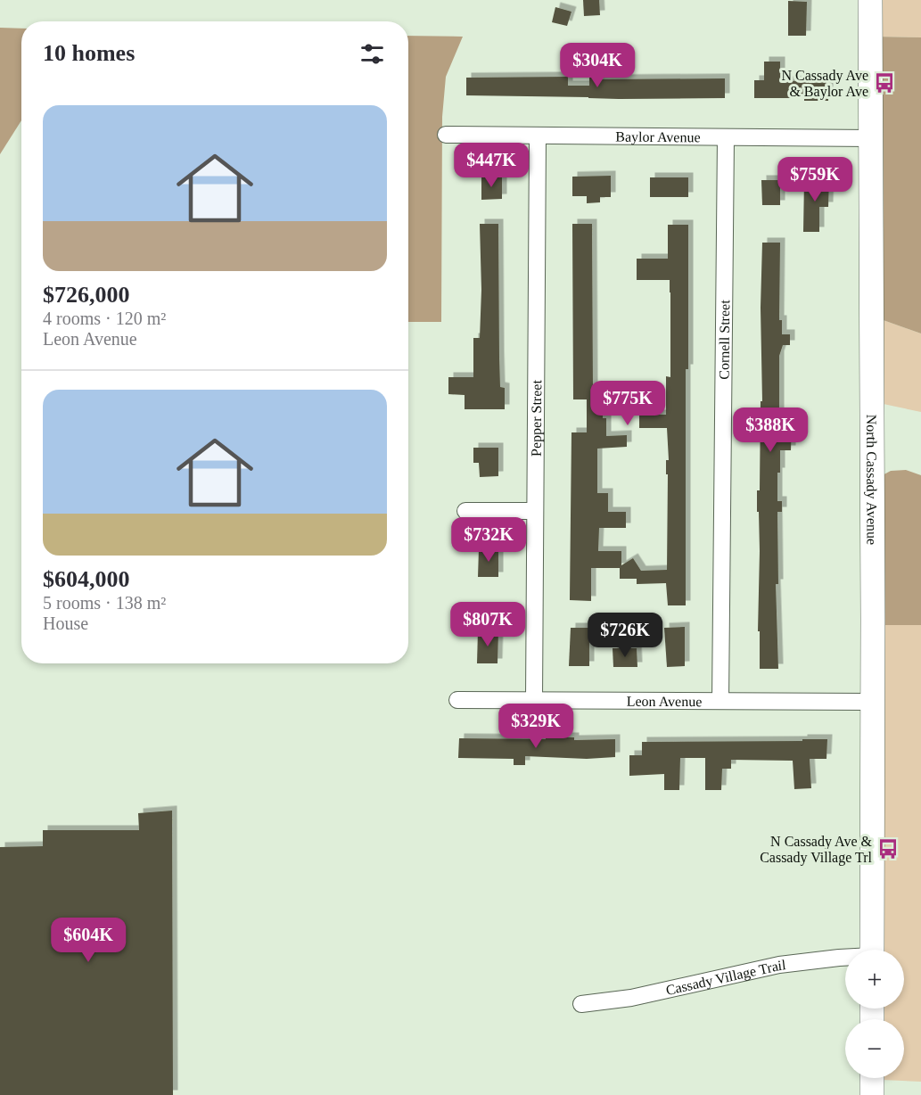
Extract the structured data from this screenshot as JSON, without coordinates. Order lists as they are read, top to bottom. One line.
{"streets":{"main road":["North Cassady Avenue"],"street":["Baylor Avenue","Cornell Street","Pepper Street","Leon Avenue","Cassady Village Trail"]},"crossings":[["Baylor Avenue","Cornell Street"],["Baylor Avenue","Pepper Street"],["Baylor Avenue","North Cassady Avenue"],["Cornell Street","Leon Avenue"],["Pepper Street","Leon Avenue"],["North Cassady Avenue","Leon Avenue"]],"places":{"bus stop":["N Cassady Ave & Baylor Ave","N Cassady Ave & Cassady Village Trl"]},"page":{"heading":"10 homes","price":["$304K","$447K","$759K","$775K","$388K","$732K","$807K","$726K","$329K","$604K"],"list":[{"name":"$726,000","note":"4 rooms · 120 m² · Leon Avenue"},{"name":"$604,000","note":"5 rooms · 138 m² · House"}],"map_buttons":["+","−"]}}
